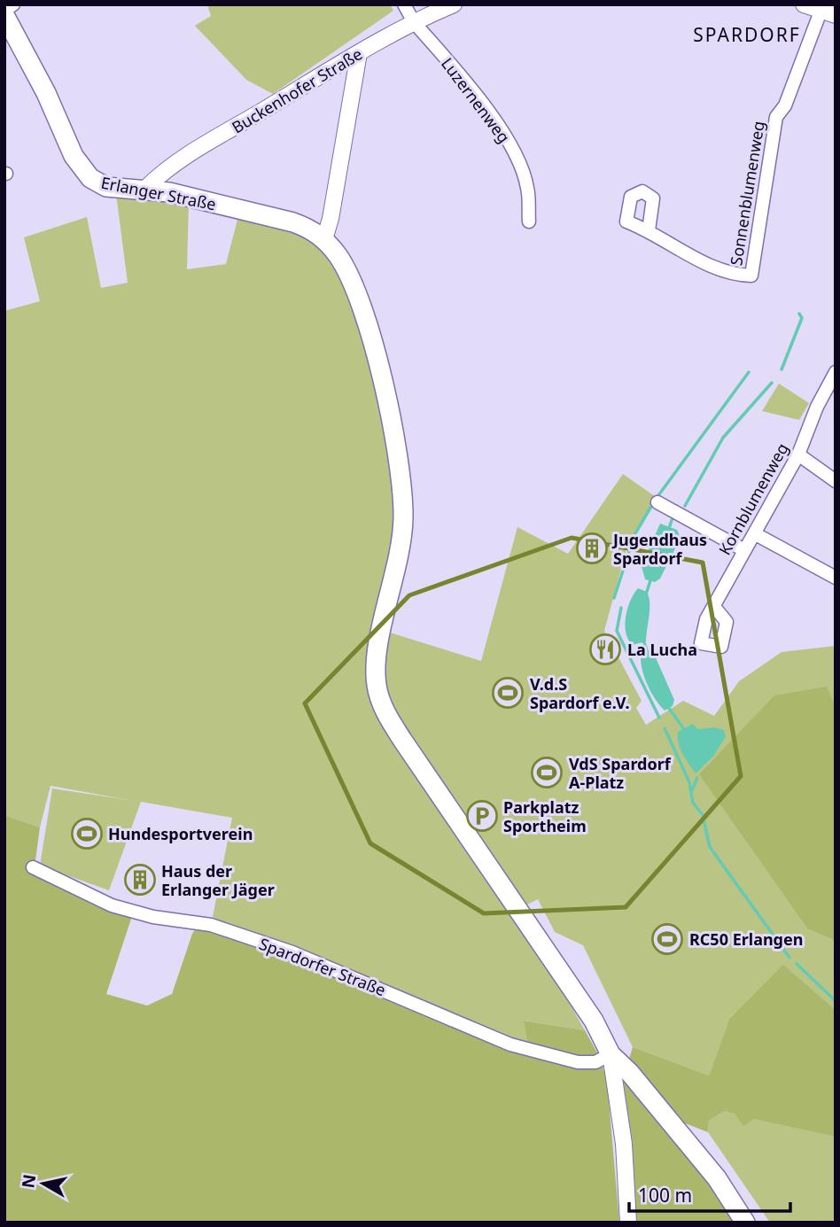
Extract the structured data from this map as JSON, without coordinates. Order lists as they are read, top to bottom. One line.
{"streets":{"main road":["Erlanger Straße"],"street":["Buckenhofer Straße","Luzernenweg","Sonnenblumenweg","Kornblumenweg","Spardorfer Straße"]},"crossings":[["Buckenhofer Straße","Luzernenweg"],["Buckenhofer Straße","Erlanger Straße"],["Erlanger Straße","Spardorfer Straße"]],"districts":["SPARDORF"],"places":{"building":["Jugendhaus Spardorf","Haus der Erlanger Jäger"],"restaurant":["La Lucha"],"sports":["V.d.S Spardorf e.V.","VdS Spardorf A-Platz","Hundesportverein","RC50 Erlangen"],"parking":["Parkplatz Sportheim"]},"scale_bar":"100 m","north":"left"}
